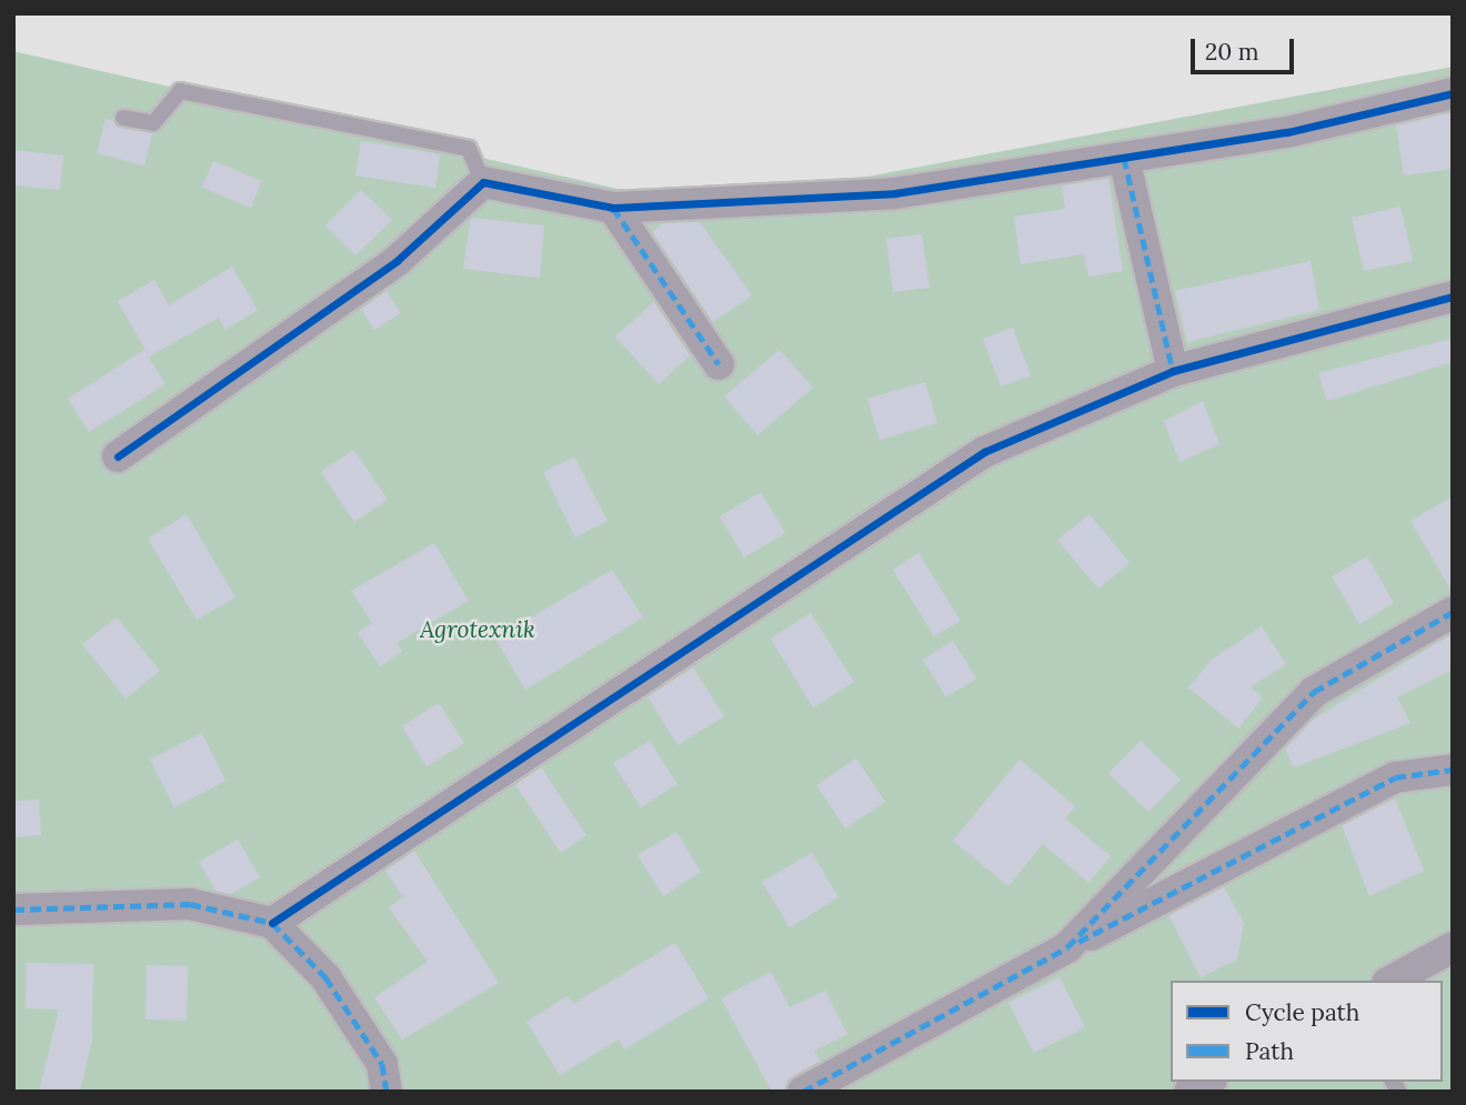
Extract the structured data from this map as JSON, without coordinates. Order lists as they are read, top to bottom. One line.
{"parks":["Agrotexnik"],"legend":["Cycle path","Path"],"scale_bar":"20 m"}
